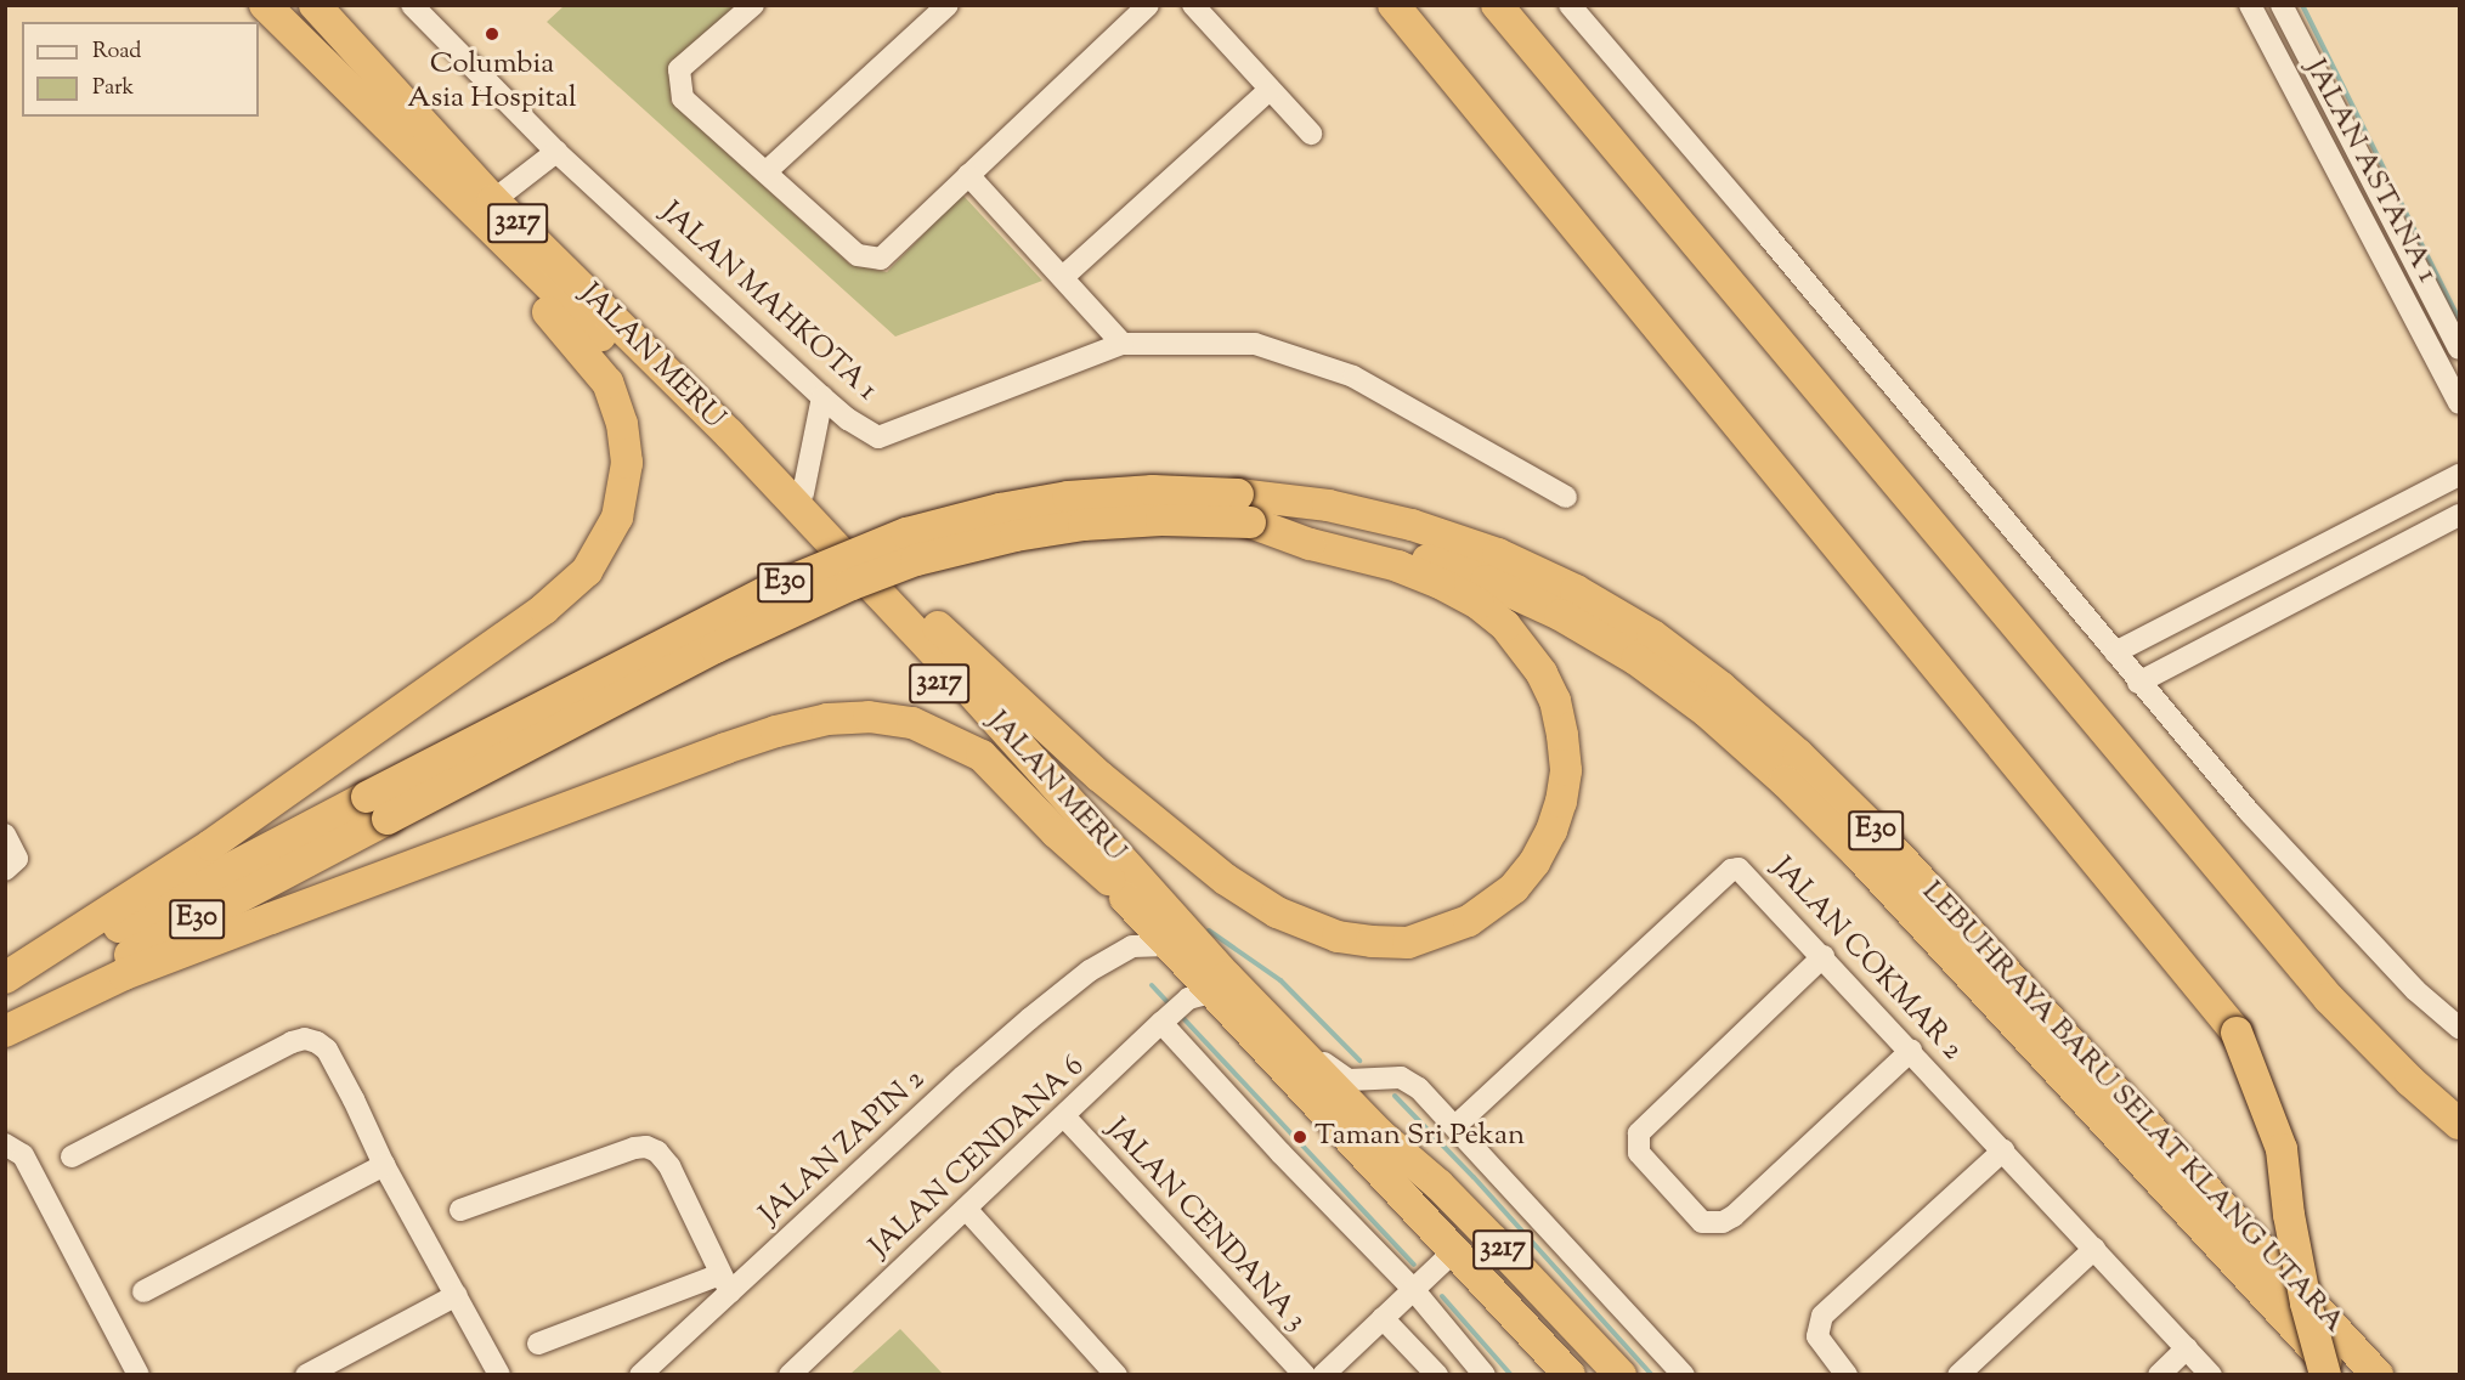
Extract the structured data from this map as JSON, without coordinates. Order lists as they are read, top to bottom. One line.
{"streets":{"highway":["3217","JALAN MERU","E30","LEBUHRAYA BARU SELAT KLANG UTARA"],"street":["JALAN ASTANA 1","JALAN MAHKOTA 1","JALAN COKMAR 2","JALAN ZAPIN 2","JALAN CENDANA 6","JALAN CENDANA 3"]},"crossings":[["JALAN MERU","JALAN ZAPIN 2"],["JALAN MERU","JALAN CENDANA 6"],["JALAN CENDANA 6","JALAN CENDANA 3"]],"places":["Columbia Asia Hospital","Taman Sri Pekan"],"legend":["Road","Park"]}
